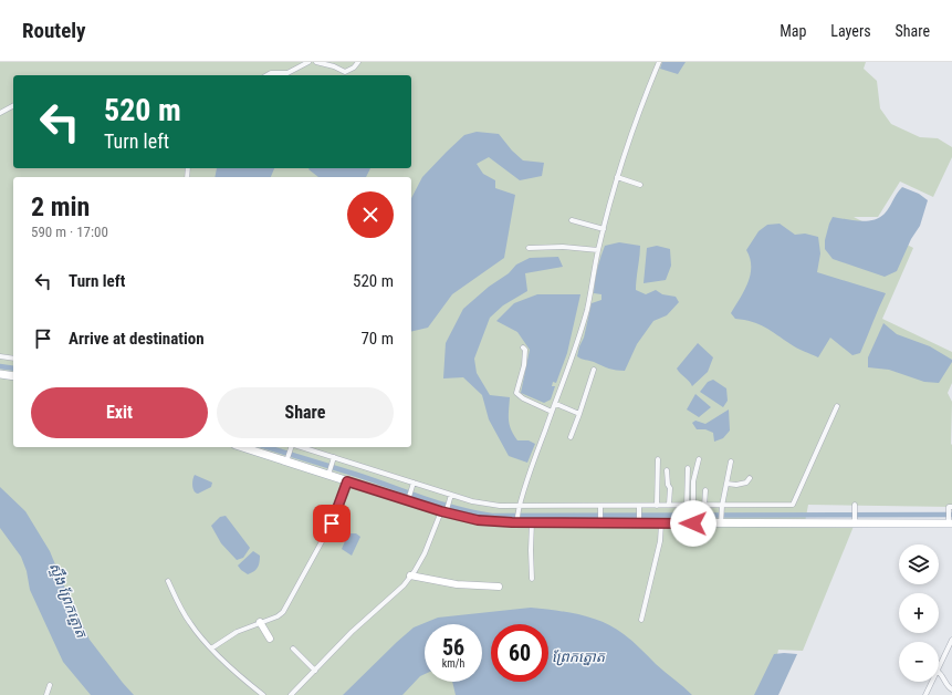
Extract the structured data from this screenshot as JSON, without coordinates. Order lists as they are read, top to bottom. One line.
{"water":["ស្ទឹង ព្រែកត្នោត","ព្រែកត្នោត"],"page":{"header":"Routely","nav":["Map","Layers","Share"],"turn":["520 m","Turn left"],"heading":["2 min","590 m · 17:00"],"list":[{"name":"Turn left","value":"520 m"},{"name":"Arrive at destination","value":"70 m"}],"buttons":["Exit","Share"],"map_buttons":["+","−"],"speed":"56 km/h","limit":"60"}}
